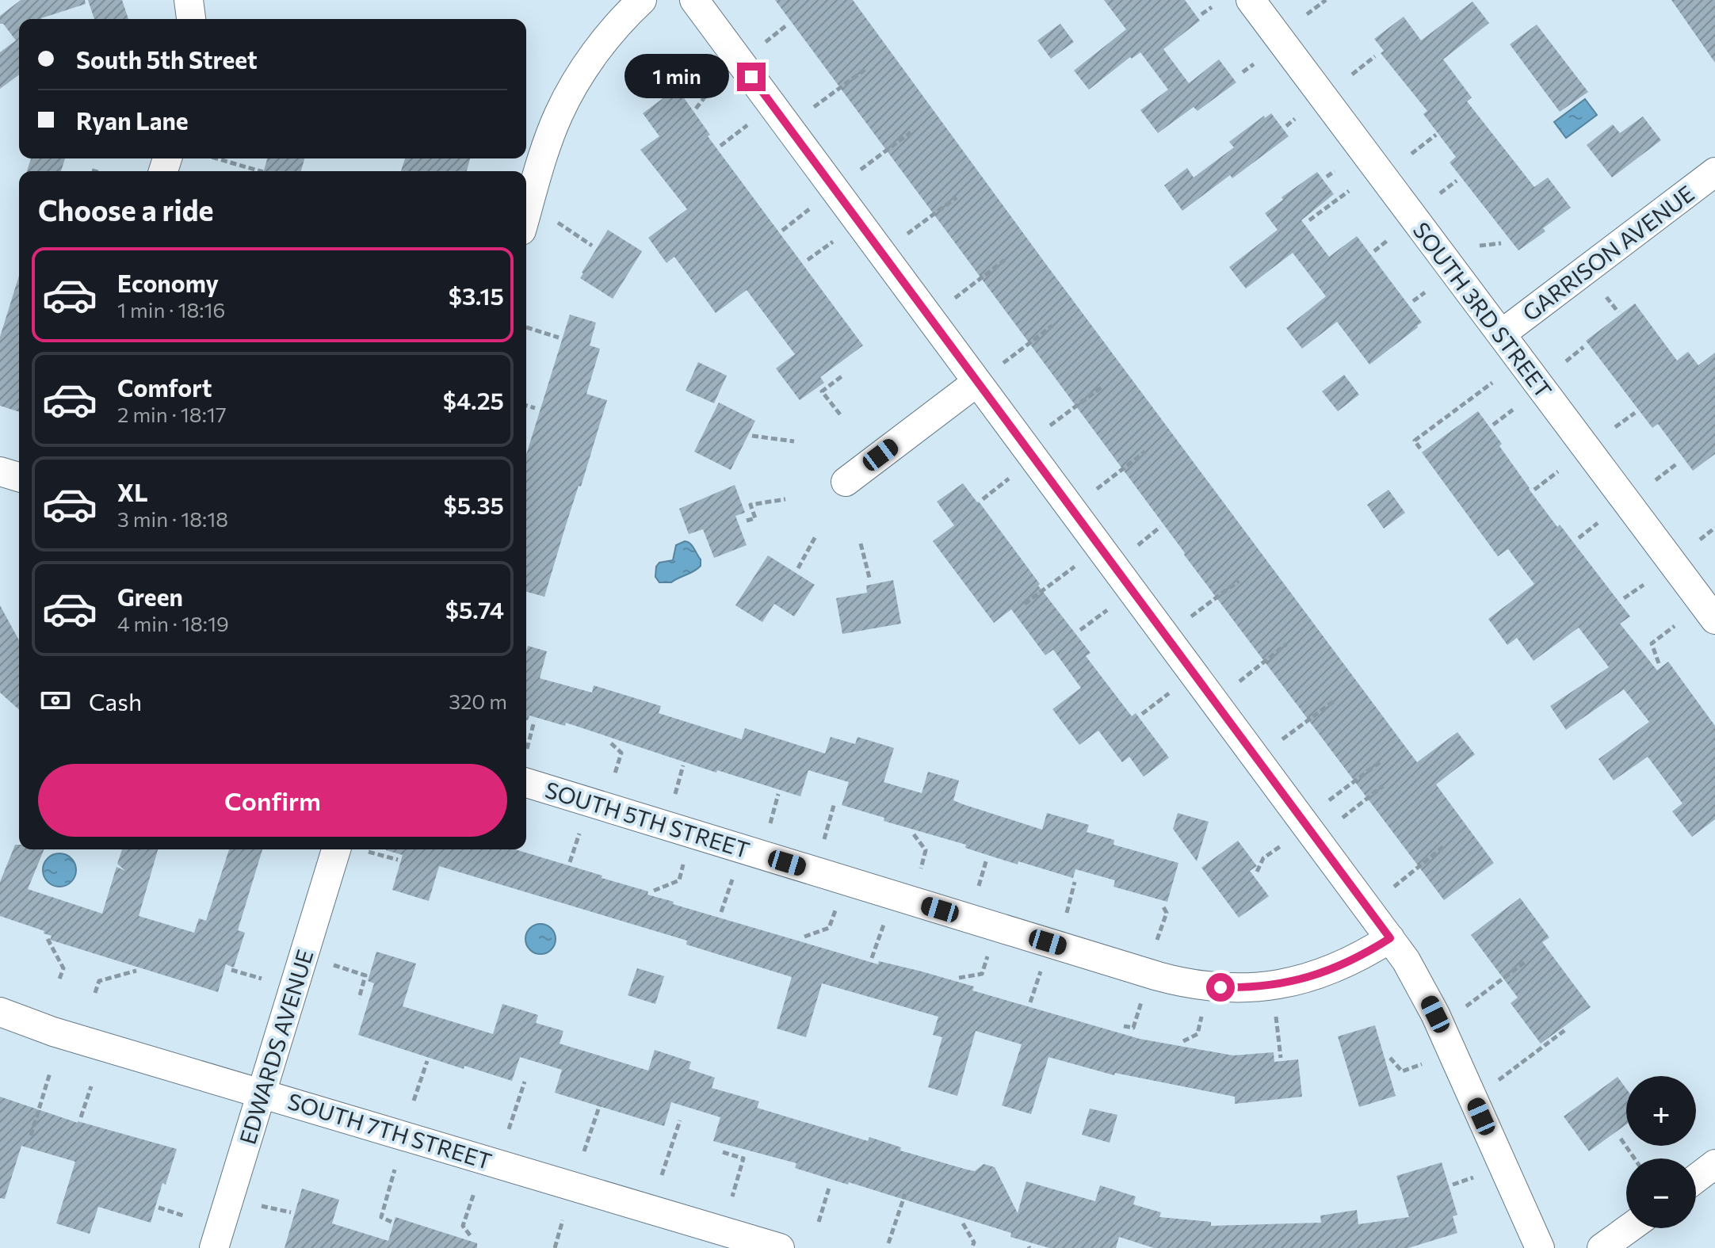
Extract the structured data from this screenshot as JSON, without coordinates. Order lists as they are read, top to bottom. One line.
{"streets":{"street":["GARRISON AVENUE","SOUTH 3RD STREET","SOUTH 5TH STREET","EDWARDS AVENUE","SOUTH 7TH STREET"]},"crossings":[["GARRISON AVENUE","SOUTH 3RD STREET"],["EDWARDS AVENUE","SOUTH 7TH STREET"]],"page":{"banner":["South 5th Street","Ryan Lane"],"bubble":"1 min","heading":"Choose a ride","list":[{"name":"Economy","note":"1 min · 18:16","value":"$3.15"},{"name":"Comfort","note":"2 min · 18:17","value":"$4.25"},{"name":"XL","note":"3 min · 18:18","value":"$5.35"},{"name":"Green","note":"4 min · 18:19","value":"$5.74"}],"pay":["Cash","320 m"],"buttons":"Confirm","map_buttons":["+","−"]}}
